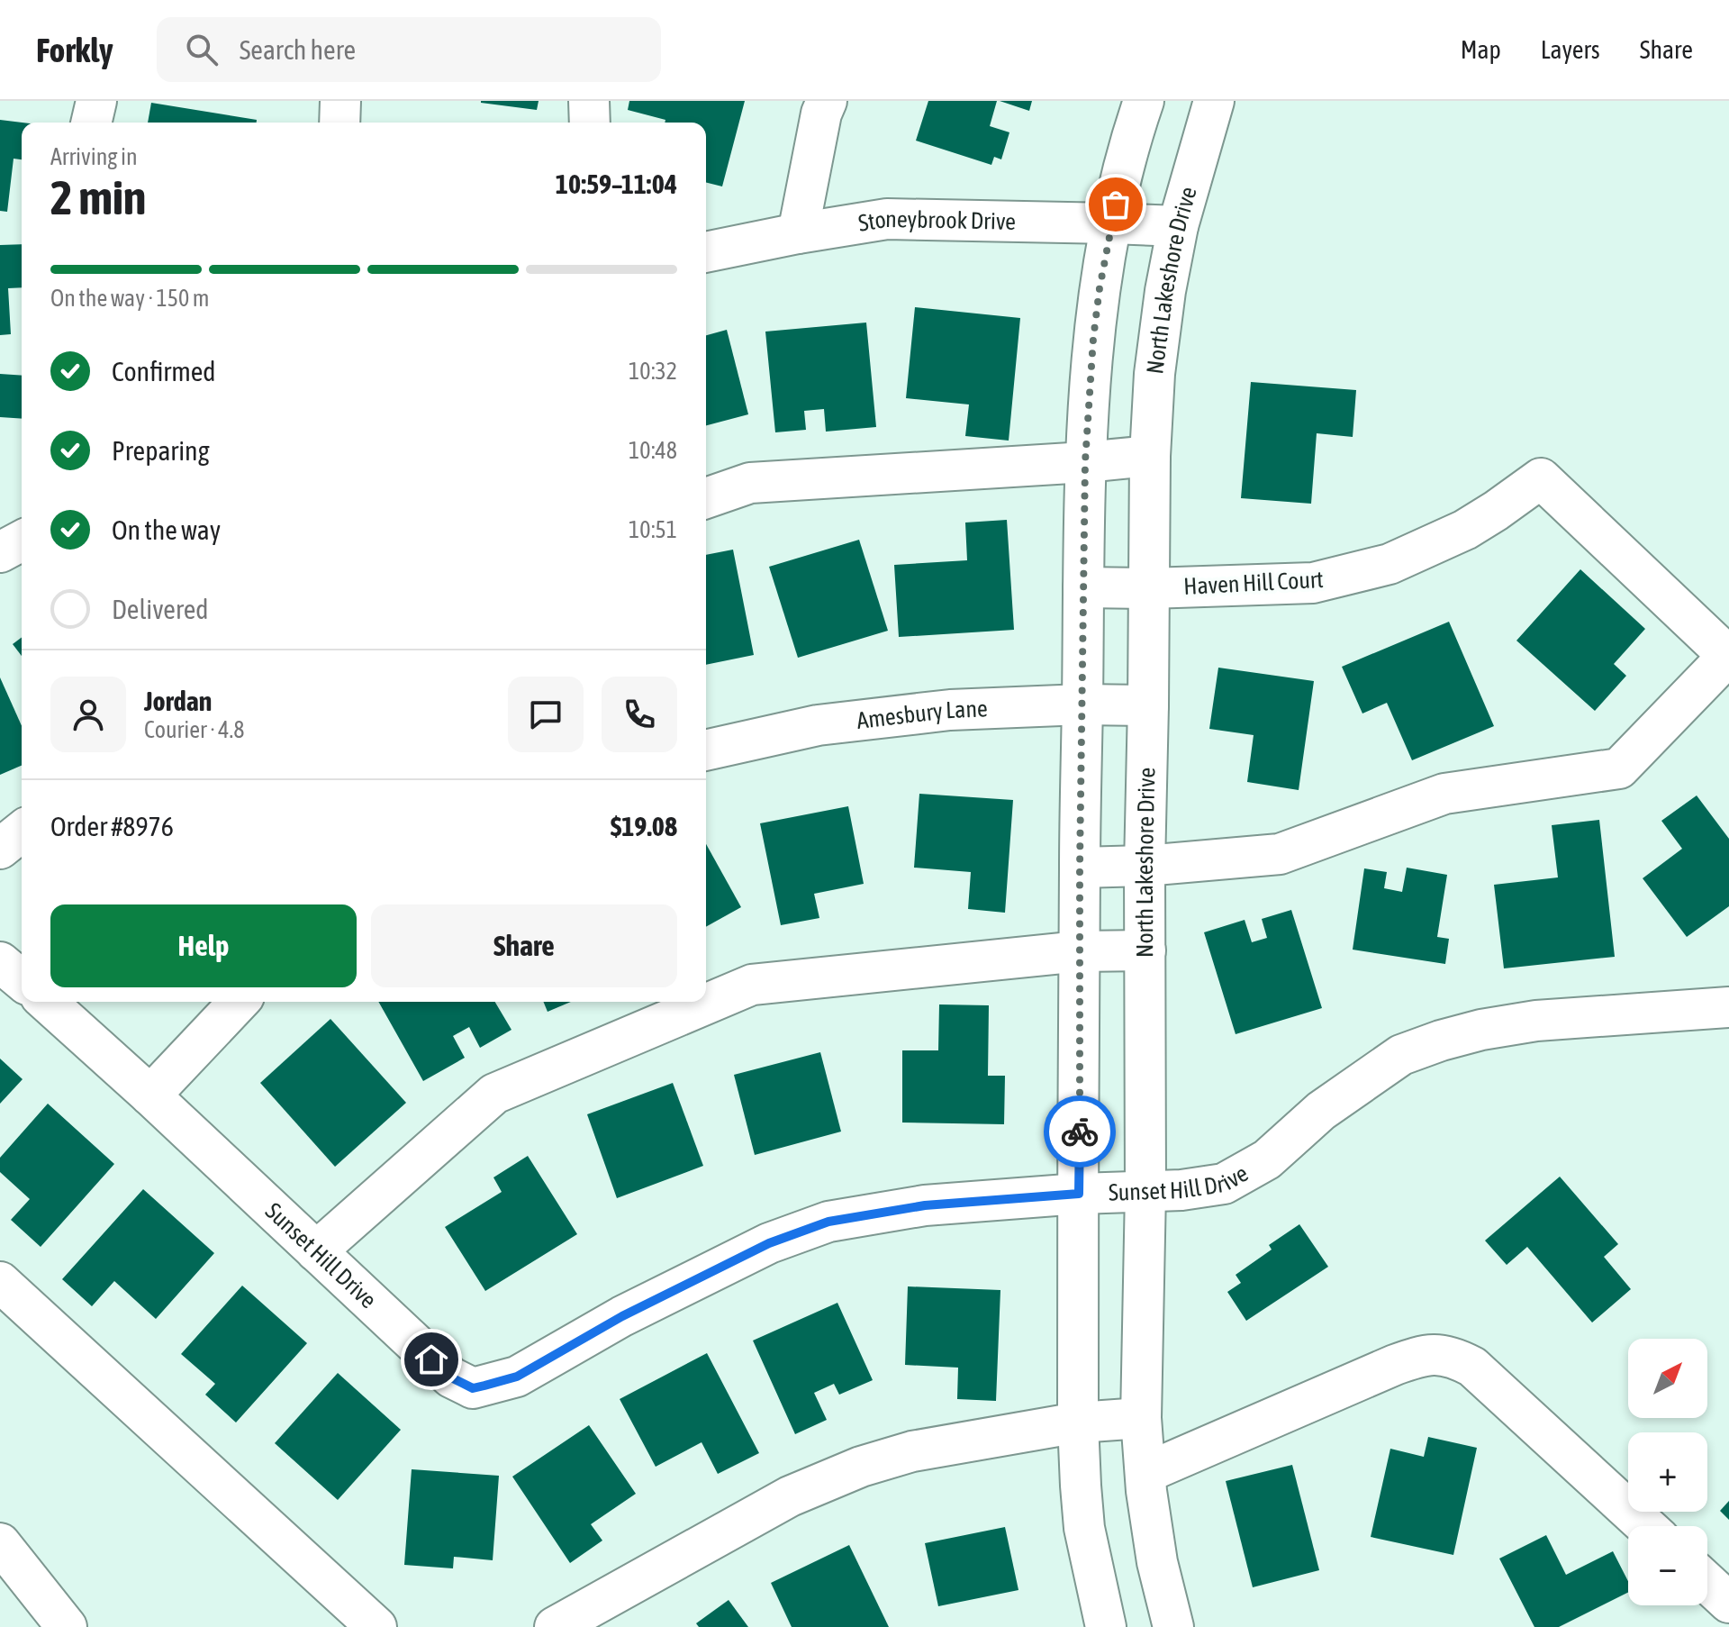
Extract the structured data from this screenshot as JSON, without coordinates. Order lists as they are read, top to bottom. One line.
{"streets":{"street":["Stoneybrook Drive","North Lakeshore Drive","Haven Hill Court","Amesbury Lane","Sunset Hill Drive"]},"crossings":[["Stoneybrook Drive","North Lakeshore Drive"],["North Lakeshore Drive","Haven Hill Court"],["North Lakeshore Drive","Amesbury Lane"],["North Lakeshore Drive","Sunset Hill Drive"]],"north":"top right","page":{"header":"Forkly","search":"Search here","nav":["Map","Layers","Share"],"heading":["2 min","Arriving in","10:59–11:04"],"panel":["Jordan","Courier · 4.8","Order #8976","$19.08"],"bar":"On the way · 150 m","list":[["Confirmed","10:32"],["Preparing","10:48"],["On the way","10:51"],"Delivered"],"buttons":["Help","Share"],"map_buttons":["+","−"]}}
